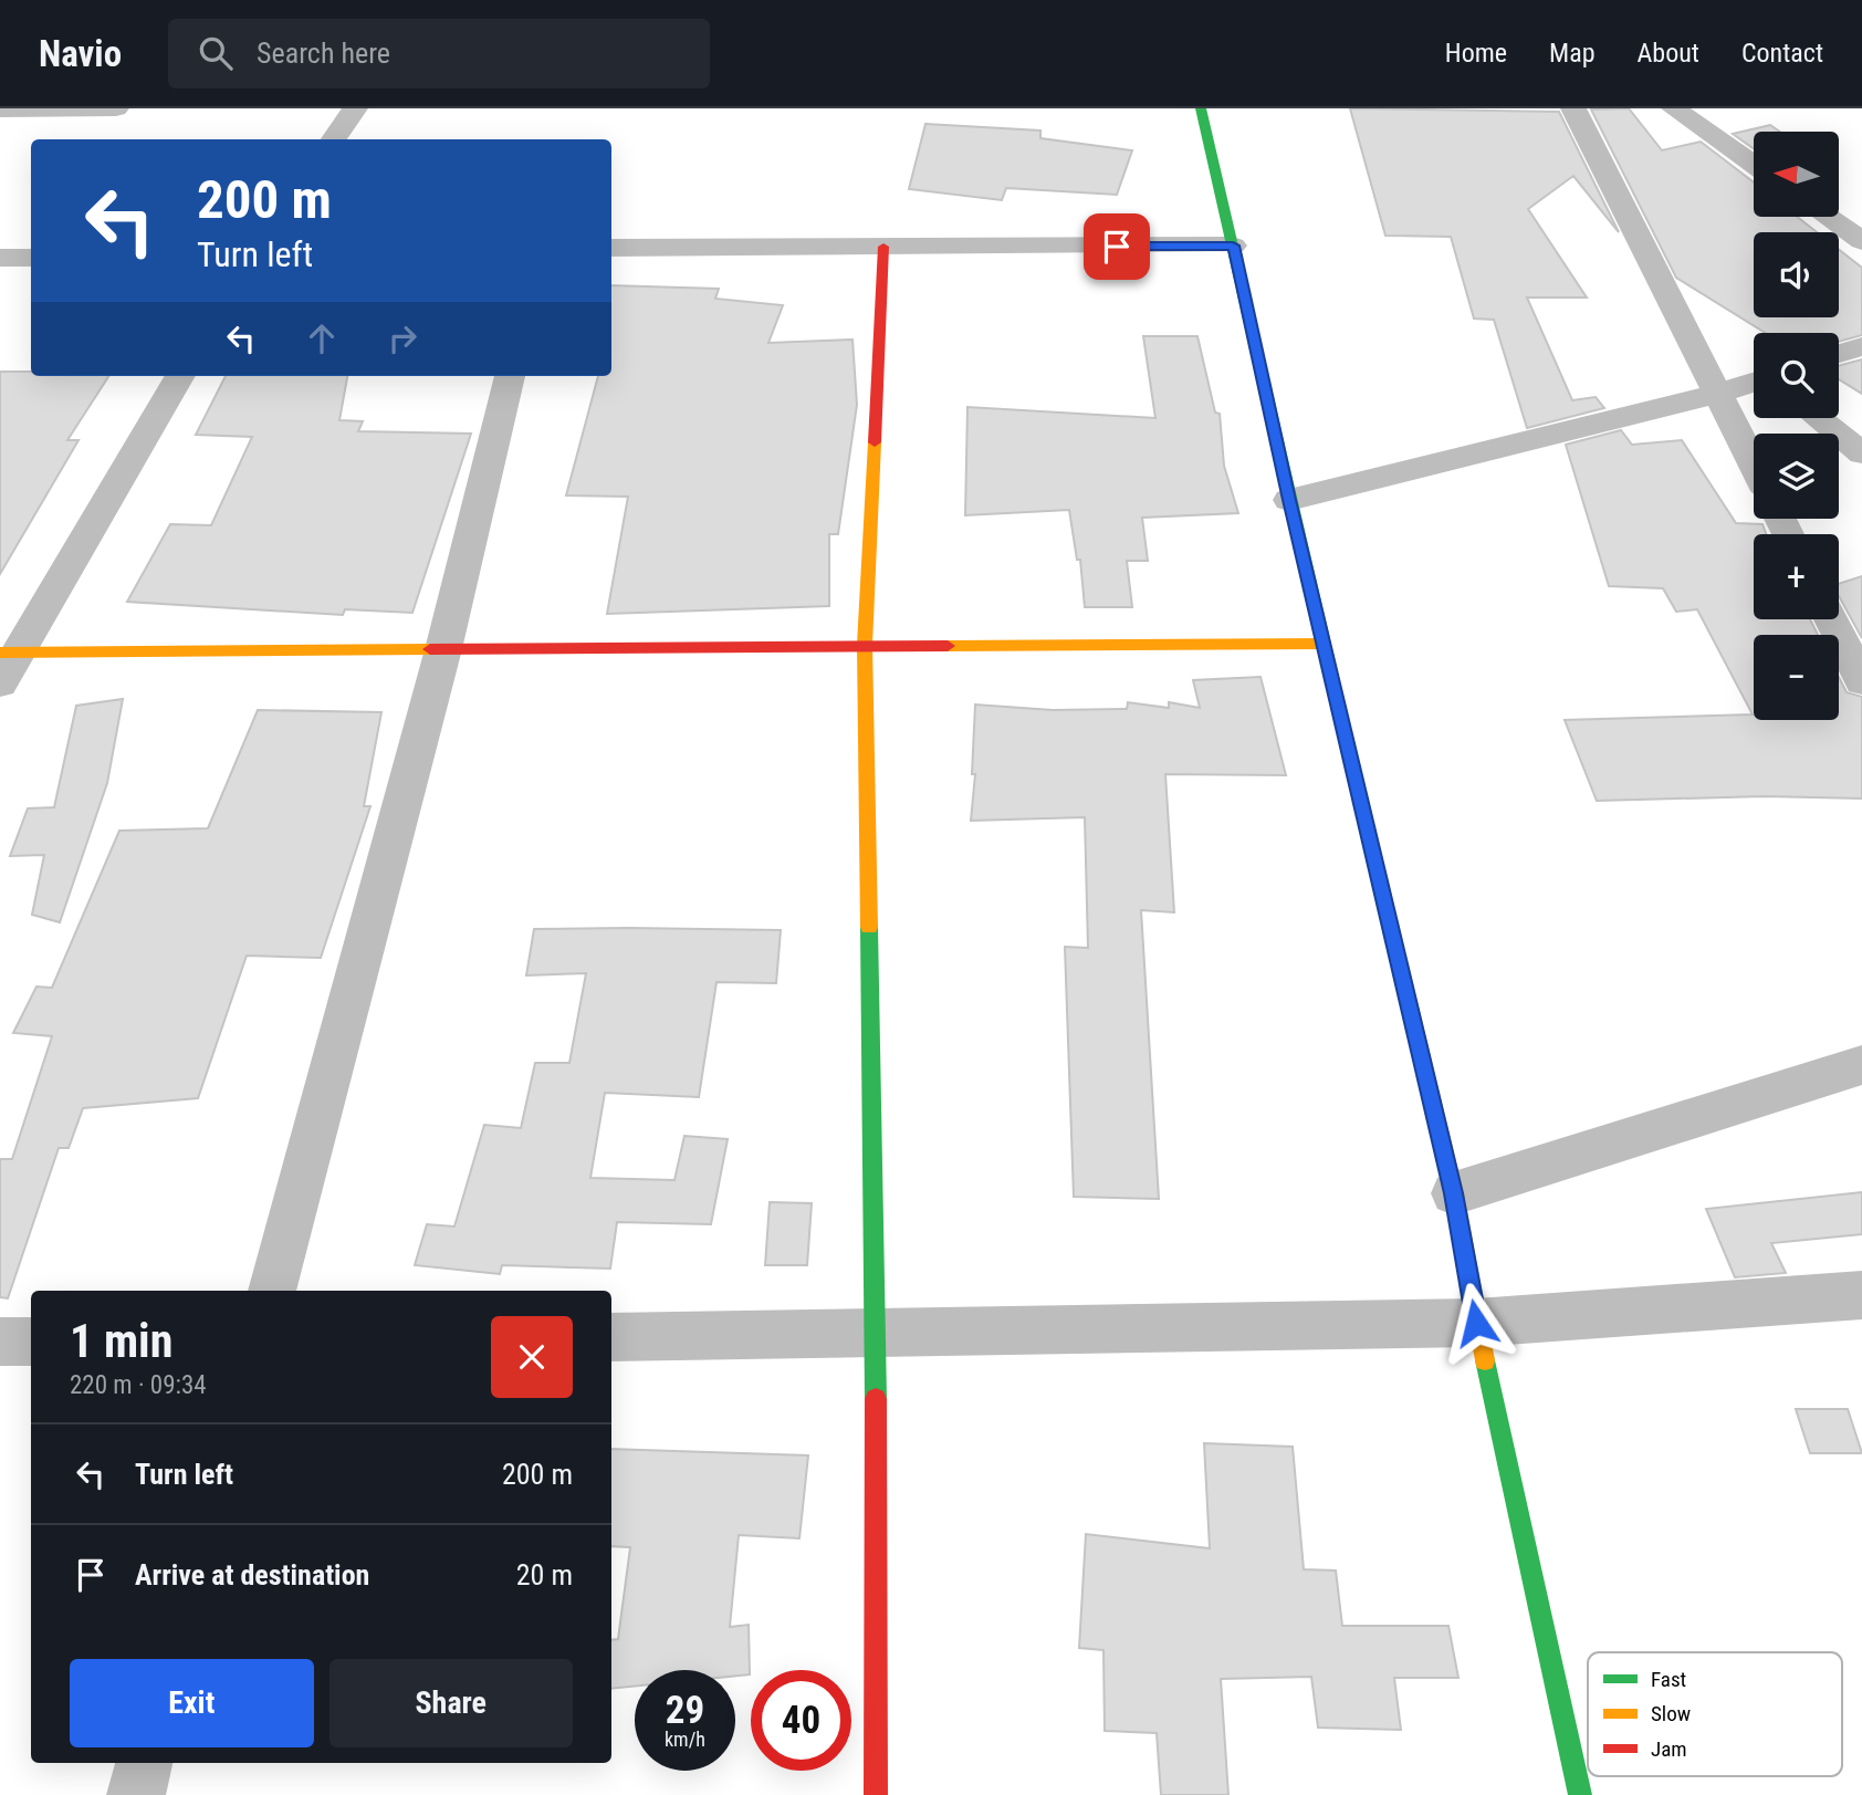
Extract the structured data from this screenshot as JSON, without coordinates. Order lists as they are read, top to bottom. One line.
{"legend":["Fast","Slow","Jam"],"north":"left","page":{"header":"Navio","search":"Search here","nav":["Home","Map","About","Contact"],"map_buttons":["+","−"],"turn":["200 m","Turn left"],"heading":["1 min","220 m · 09:34"],"list":[{"name":"Turn left","value":"200 m"},{"name":"Arrive at destination","value":"20 m"}],"buttons":["Exit","Share"],"speed":"29 km/h","limit":"40"}}
